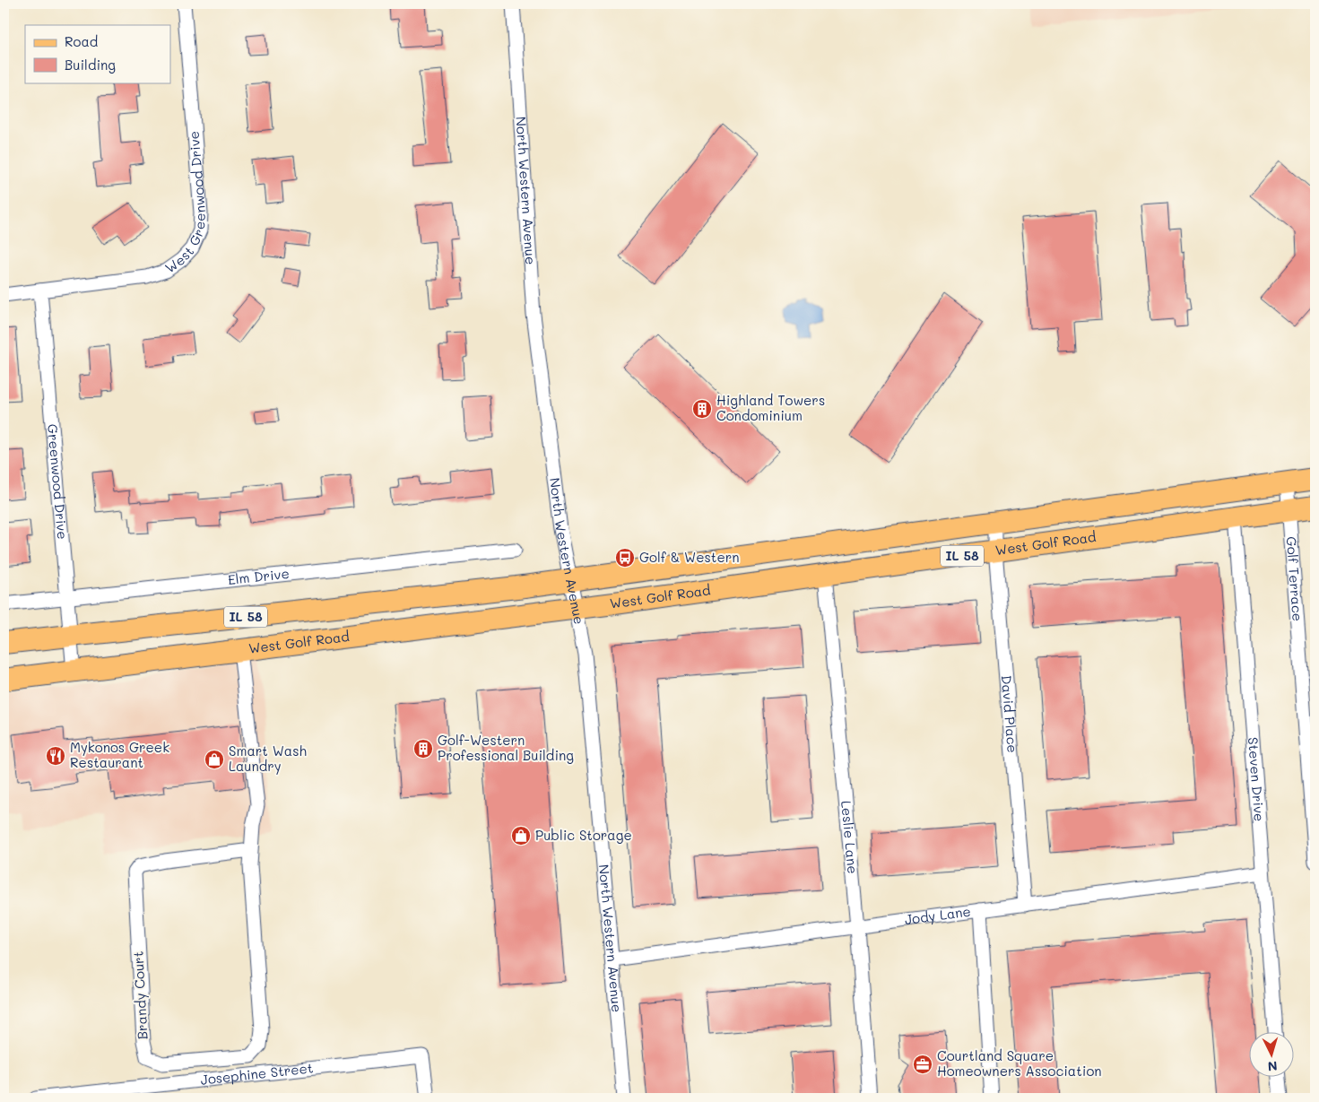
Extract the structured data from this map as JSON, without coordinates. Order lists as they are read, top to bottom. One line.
{"streets":{"main road":["West Golf Road","IL 58"],"street":["North Western Avenue","West Greenwood Drive","Greenwood Drive","Elm Drive","Golf Terrace","David Place","Steven Drive","Leslie Lane","Jody Lane","Brandy Court","Josephine Street"]},"crossings":[["North Western Avenue","West Golf Road"],["North Western Avenue","Jody Lane"],["West Greenwood Drive","Greenwood Drive"],["Greenwood Drive","West Golf Road"],["Greenwood Drive","Elm Drive"],["West Golf Road","Golf Terrace"],["West Golf Road","David Place"],["West Golf Road","Steven Drive"],["West Golf Road","Leslie Lane"],["West Golf Road","Brandy Court"],["David Place","Jody Lane"],["Steven Drive","Jody Lane"],["Leslie Lane","Jody Lane"]],"places":{"building":["Highland Towers Condominium","Golf-Western Professional Building"],"bus stop":["Golf & Western"],"restaurant":["Mykonos Greek Restaurant"],"shop":["Smart Wash Laundry","Public Storage"],"office":["Courtland Square Homeowners Association"]},"legend":["Road","Building"],"north":"bottom"}
